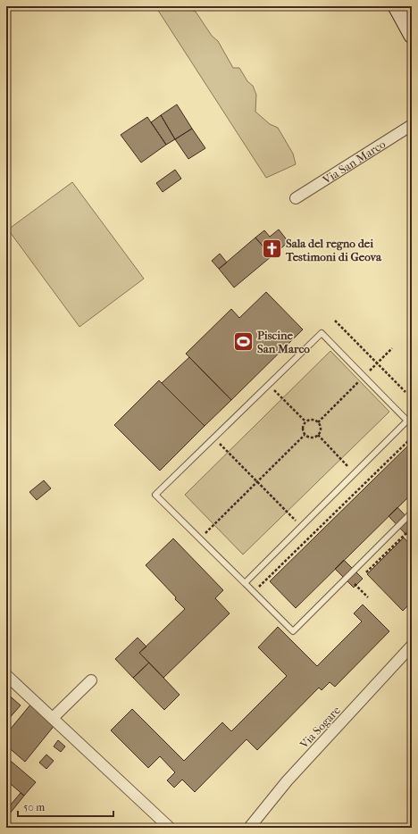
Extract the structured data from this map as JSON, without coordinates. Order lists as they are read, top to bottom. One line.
{"streets":{"street":["Via San Marco","Via Sogare"]},"places":{"church":["Sala del regno dei Testimoni di Geova"],"sports":["Piscine San Marco"]},"scale_bar":"50 m"}
